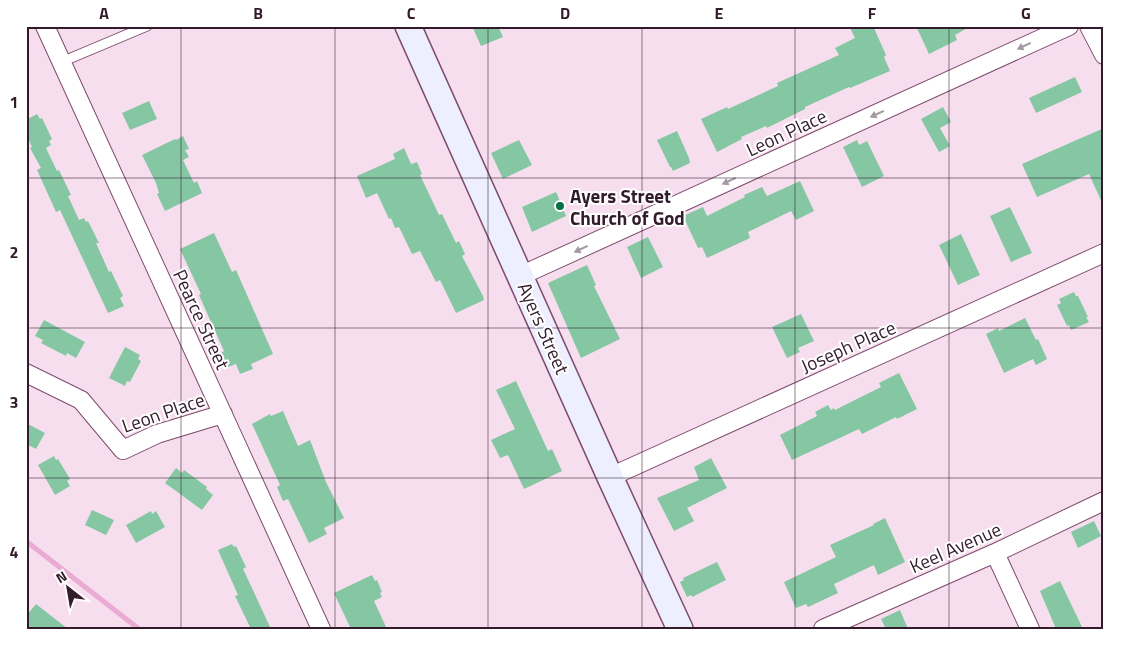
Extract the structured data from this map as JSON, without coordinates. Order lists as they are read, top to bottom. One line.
{"streets":{"street":["Leon Place","Pearce Street","Ayers Street","Joseph Place","Keel Avenue"]},"crossings":[["Leon Place","Pearce Street"],["Leon Place","Ayers Street"],["Ayers Street","Joseph Place"]],"one_way":["Leon Place"],"places":["Ayers Street Church of God"],"north":"top left","grid":{"columns":["A","B","C","D","E","F","G"],"rows":["1","2","3","4"]}}
